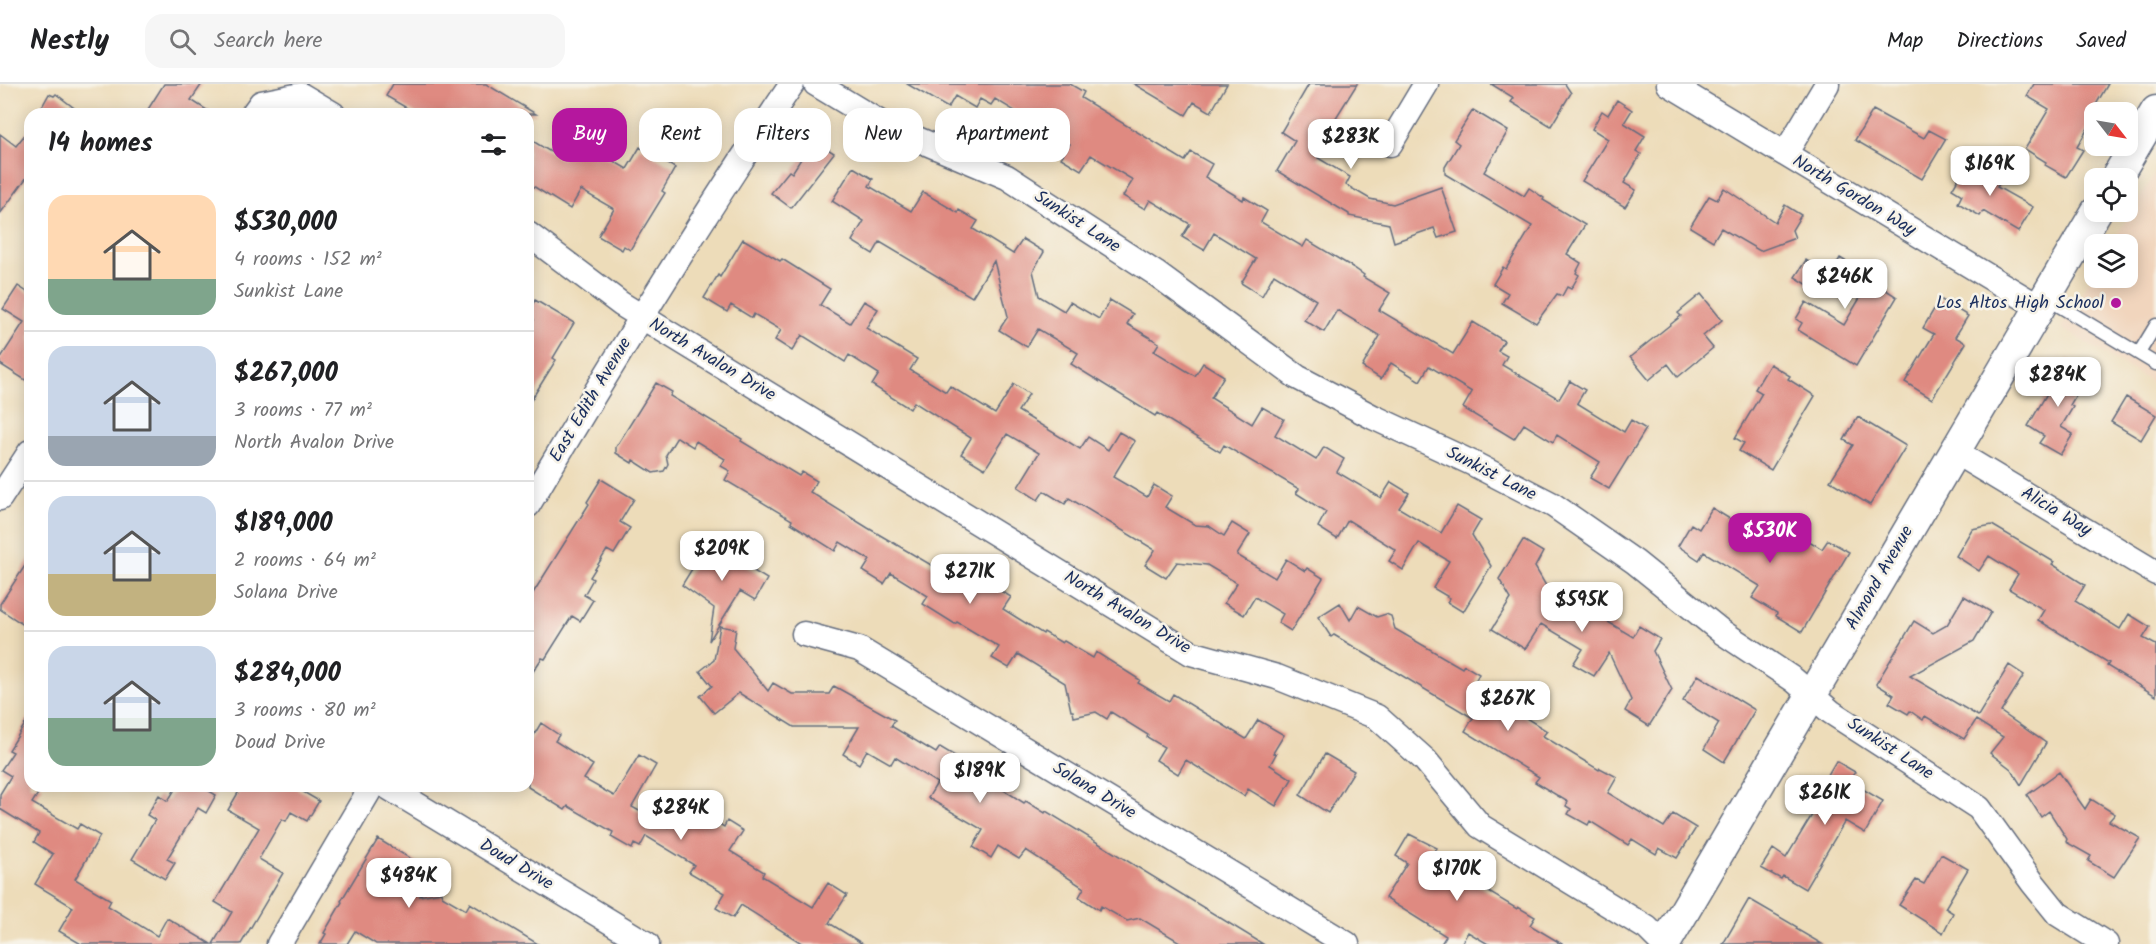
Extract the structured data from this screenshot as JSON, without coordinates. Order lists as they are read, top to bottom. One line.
{"streets":{"street":["North Gordon Way","Sunkist Lane","North Avalon Drive","East Edith Avenue","Alicia Way","Almond Avenue","Solana Drive","Doud Drive"]},"crossings":[["North Gordon Way","Almond Avenue"],["Sunkist Lane","Almond Avenue"],["North Avalon Drive","East Edith Avenue"],["North Avalon Drive","Almond Avenue"],["Alicia Way","Almond Avenue"]],"places":["Los Altos High School"],"north":"bottom right","page":{"header":"Nestly","search":"Search here","nav":["Map","Directions","Saved"],"chip":["Buy","Rent","Filters","New","Apartment"],"heading":"14 homes","price":["$283K","$169K","$246K","$284K","$530K","$209K","$271K","$595K","$267K","$189K","$261K","$284K","$170K","$484K"],"list":[{"name":"$530,000","note":"4 rooms · 152 m² · Sunkist Lane"},{"name":"$267,000","note":"3 rooms · 77 m² · North Avalon Drive"},{"name":"$189,000","note":"2 rooms · 64 m² · Solana Drive"},{"name":"$284,000","note":"3 rooms · 80 m² · Doud Drive"}]}}
